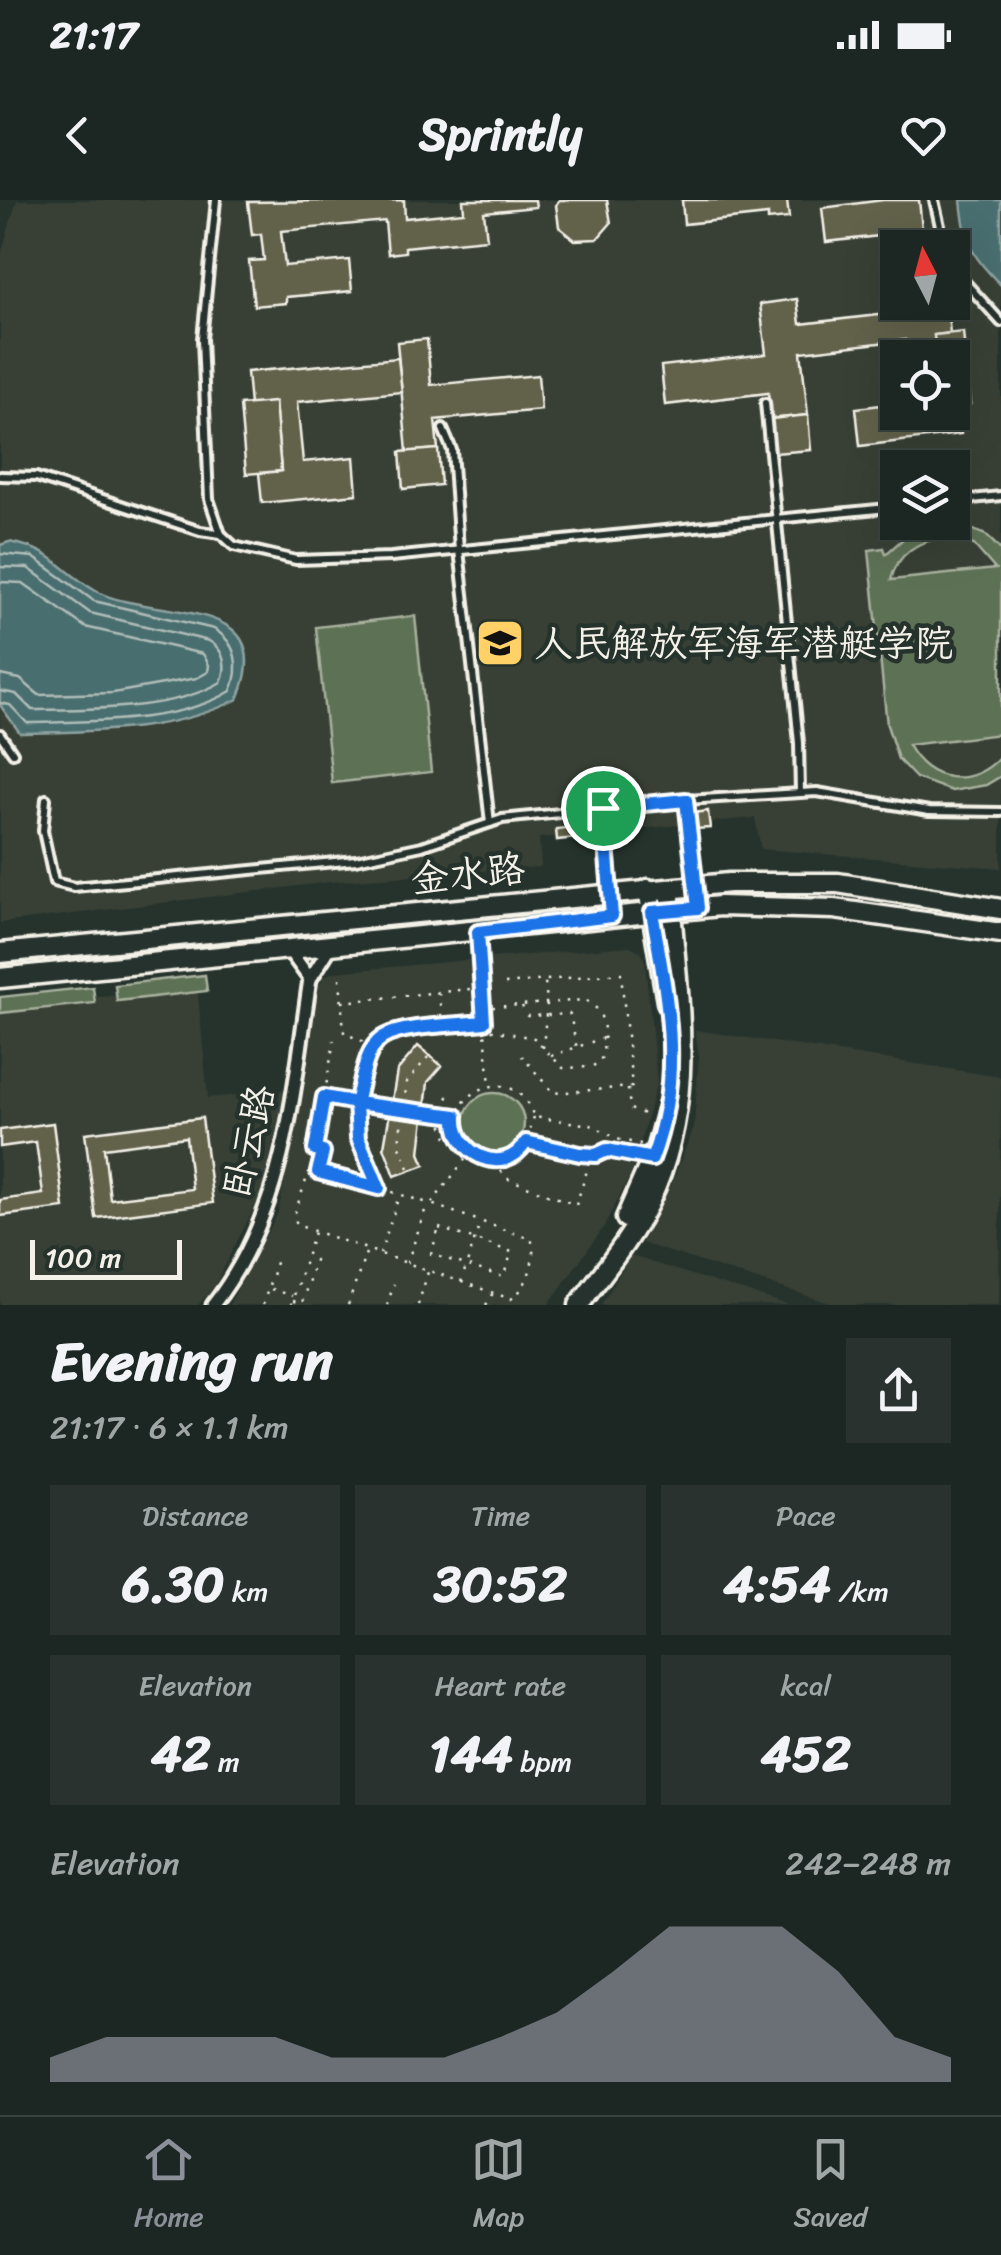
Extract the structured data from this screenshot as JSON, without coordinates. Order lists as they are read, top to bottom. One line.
{"streets":{"main road":["金水路"],"street":["卧云路"]},"crossings":[["金水路","卧云路"]],"places":{"school or university":["人民解放军海军潜艇学院"]},"scale_bar":"100 m","north":"top","page":{"status":"21:17","header":"Sprintly","scale":"100 m","heading":["Evening run","21:17 · 6 × 1.1 km"],"stats":[["Distance","6.30 km"],["Time","30:52"],["Pace","4:54 /km"],["Elevation","42 m"],["Heart rate","144 bpm"],["kcal","452"]],"chart":["Elevation","242–248 m"],"tabs":["Home","Map","Saved"]}}
